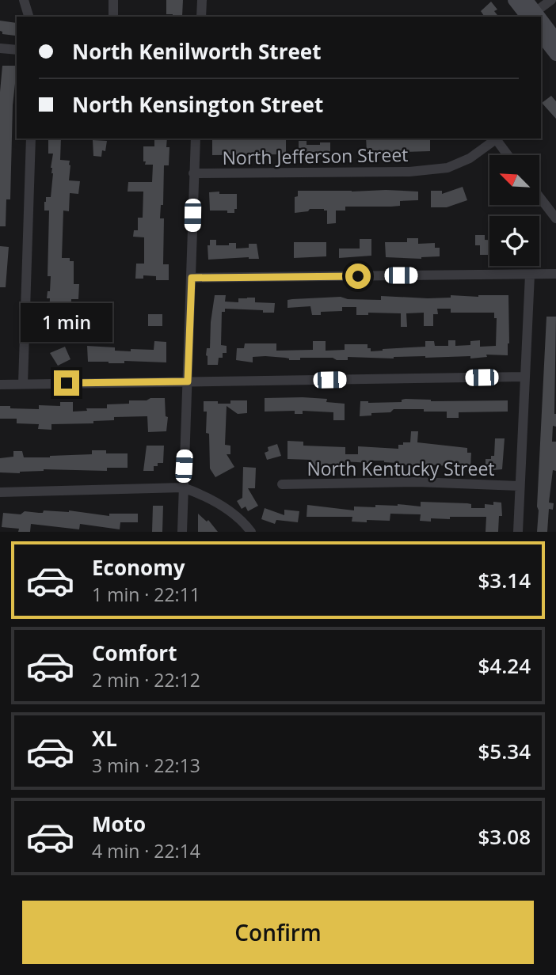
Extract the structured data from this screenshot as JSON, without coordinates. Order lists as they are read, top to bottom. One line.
{"streets":{"street":["North Jefferson Street","North Kentucky Street"]},"north":"top left","page":{"banner":["North Kenilworth Street","North Kensington Street"],"bubble":"1 min","list":[{"name":"Economy","note":"1 min · 22:11","value":"$3.14"},{"name":"Comfort","note":"2 min · 22:12","value":"$4.24"},{"name":"XL","note":"3 min · 22:13","value":"$5.34"},{"name":"Moto","note":"4 min · 22:14","value":"$3.08"}],"buttons":"Confirm"}}
